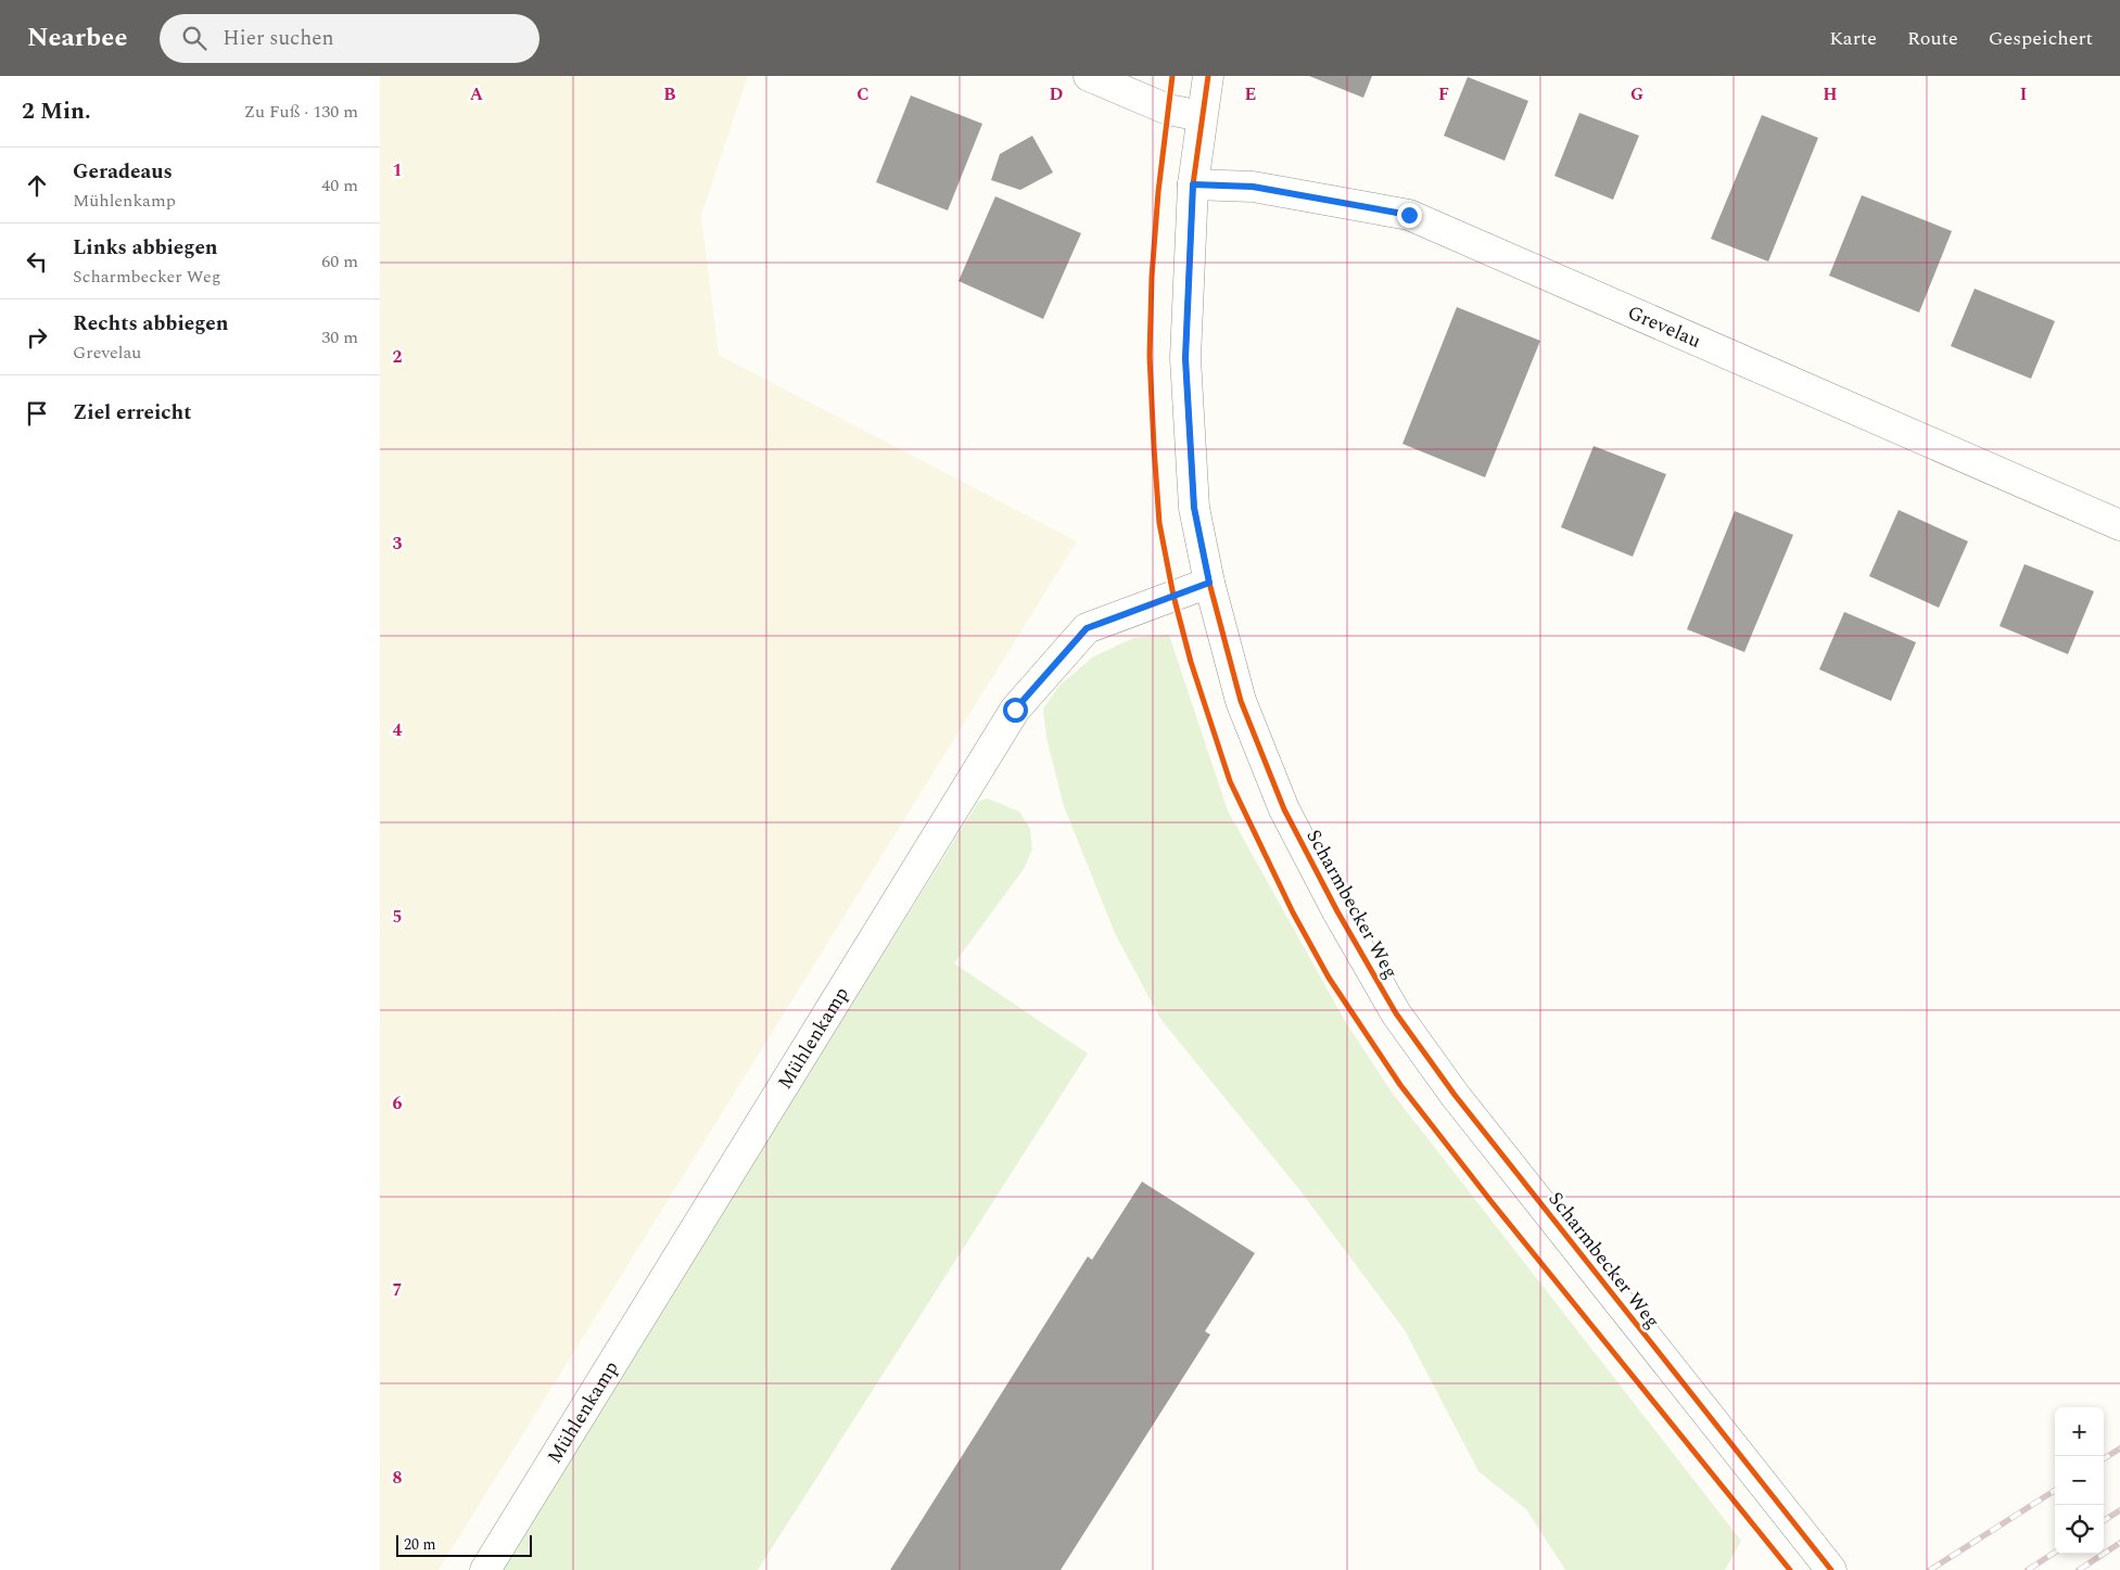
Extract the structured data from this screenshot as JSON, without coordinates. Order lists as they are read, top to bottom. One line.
{"streets":{"street":["Grevelau","Scharmbecker Weg","Mühlenkamp"]},"crossings":[["Grevelau","Scharmbecker Weg"],["Scharmbecker Weg","Mühlenkamp"]],"scale_bar":"20 m","page":{"header":"Nearbee","search":"Hier suchen","nav":["Karte","Route","Gespeichert"],"heading":["2 Min.","Zu Fuß · 130 m"],"list":[["Geradeaus","Mühlenkamp","40 m"],["Links abbiegen","Scharmbecker Weg","60 m"],["Rechts abbiegen","Grevelau","30 m"],"Ziel erreicht"],"map_buttons":["+","−"],"scale":"20 m"},"grid":{"columns":["A","B","C","D","E","F","G","H","I"],"rows":["1","2","3","4","5","6","7","8"]}}
